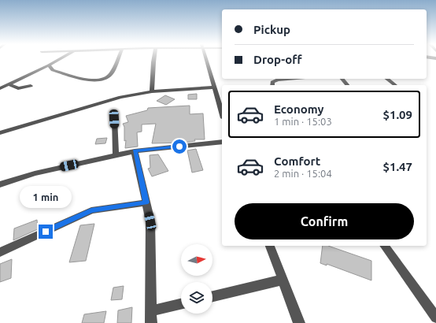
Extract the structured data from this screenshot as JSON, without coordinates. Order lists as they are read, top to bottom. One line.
{"north":"right","page":{"banner":["Pickup","Drop-off"],"list":[{"name":"Economy","note":"1 min · 15:03","value":"$1.09"},{"name":"Comfort","note":"2 min · 15:04","value":"$1.47"}],"bubble":"1 min","buttons":"Confirm"}}
